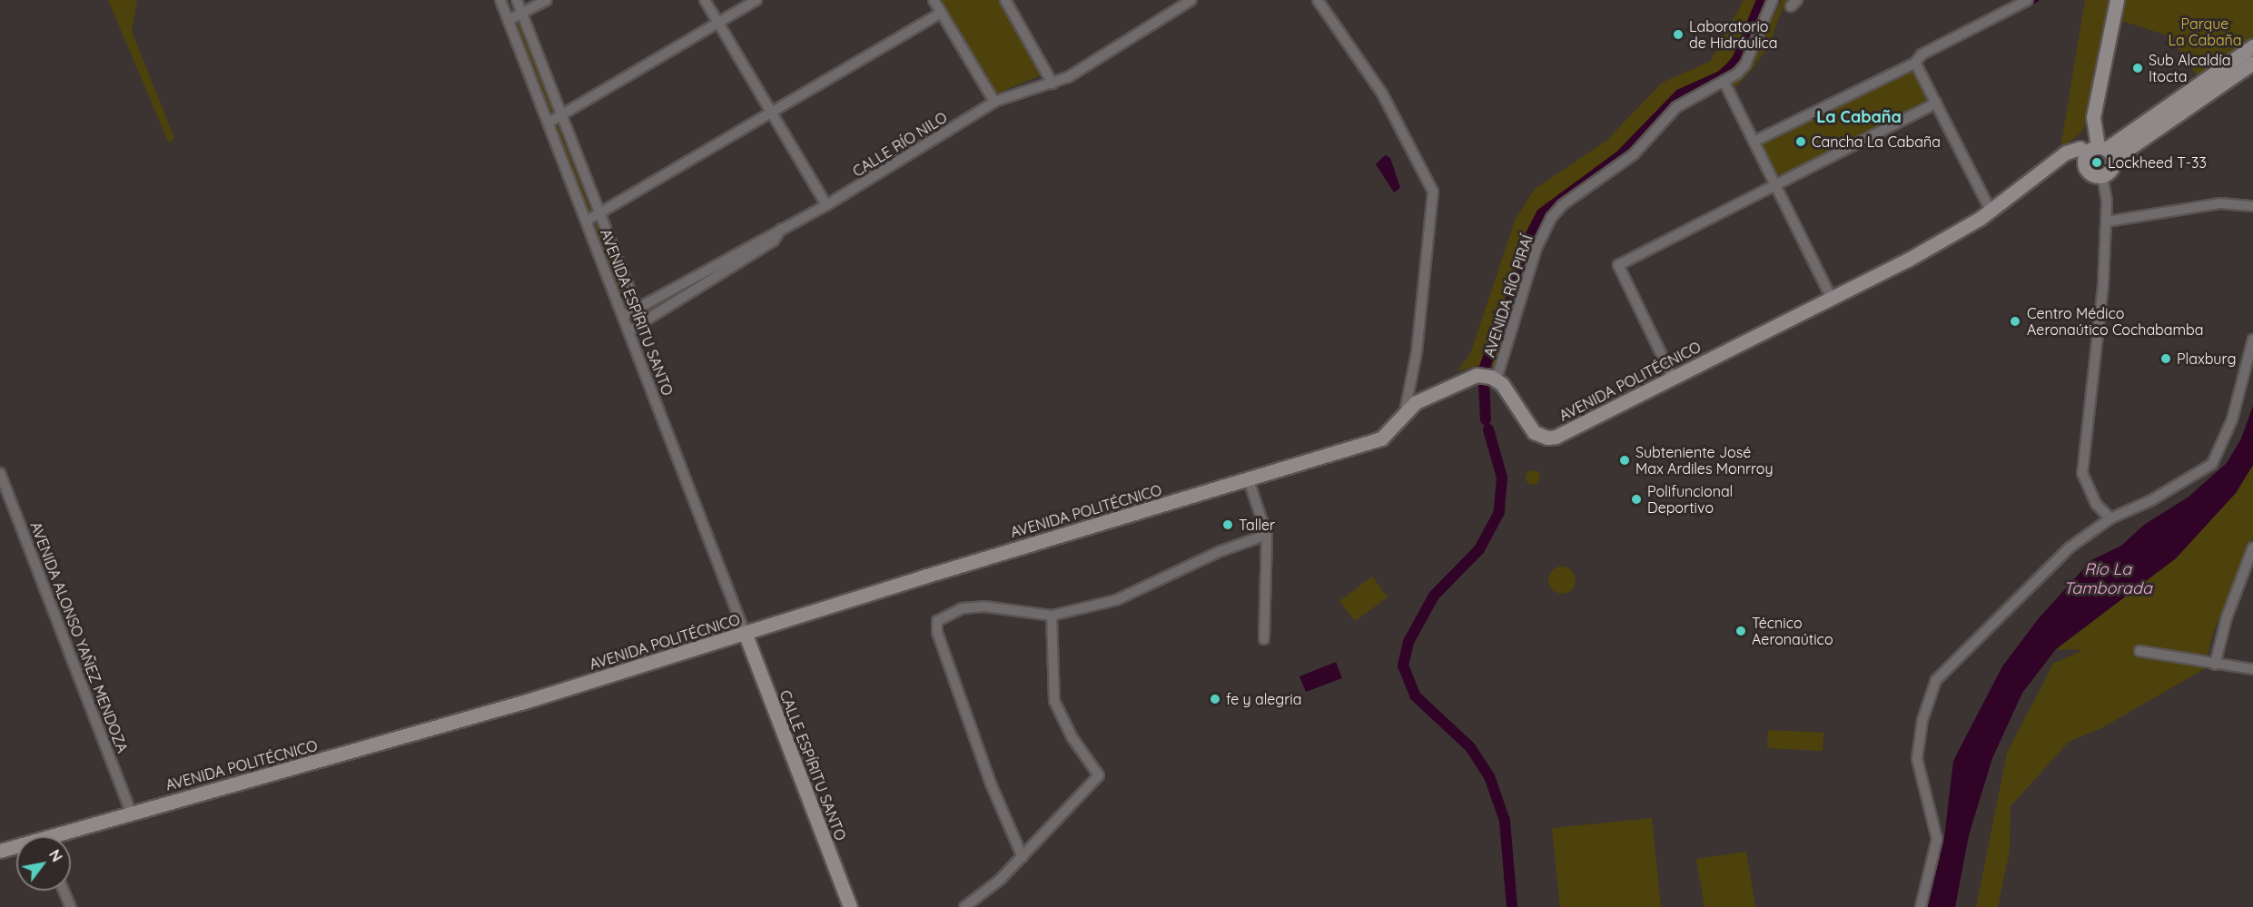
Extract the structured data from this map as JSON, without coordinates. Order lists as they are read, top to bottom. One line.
{"streets":{"main road":["AVENIDA POLITÉCNICO","CALLE ESPÍRITU SANTO"],"street":["CALLE RÍO NILO","AVENIDA RÍO PIRAÍ","AVENIDA ESPÍRITU SANTO","AVENIDA ALONSO YAÑEZ MENDOZA"]},"crossings":[["CALLE RÍO NILO","AVENIDA ESPÍRITU SANTO"],["AVENIDA RÍO PIRAÍ","AVENIDA POLITÉCNICO"],["AVENIDA ESPÍRITU SANTO","AVENIDA POLITÉCNICO"],["AVENIDA ESPÍRITU SANTO","CALLE ESPÍRITU SANTO"],["AVENIDA POLITÉCNICO","AVENIDA ALONSO YAÑEZ MENDOZA"],["AVENIDA POLITÉCNICO","CALLE ESPÍRITU SANTO"]],"districts":["La Cabaña"],"water":["Río La Tamborada"],"parks":["Parque La Cabaña"],"places":["Laboratorio de Hidráulica","Sub Alcaldía Itocta","Cancha La Cabaña","Lockheed T-33","Centro Médico Aeronaútico Cochabamba","Plaxburg","Subteniente José Max Ardiles Monrroy","Polifuncional Deportivo","Taller","Técnico Aeronaútico","fe y alegria"],"north":"top right"}
